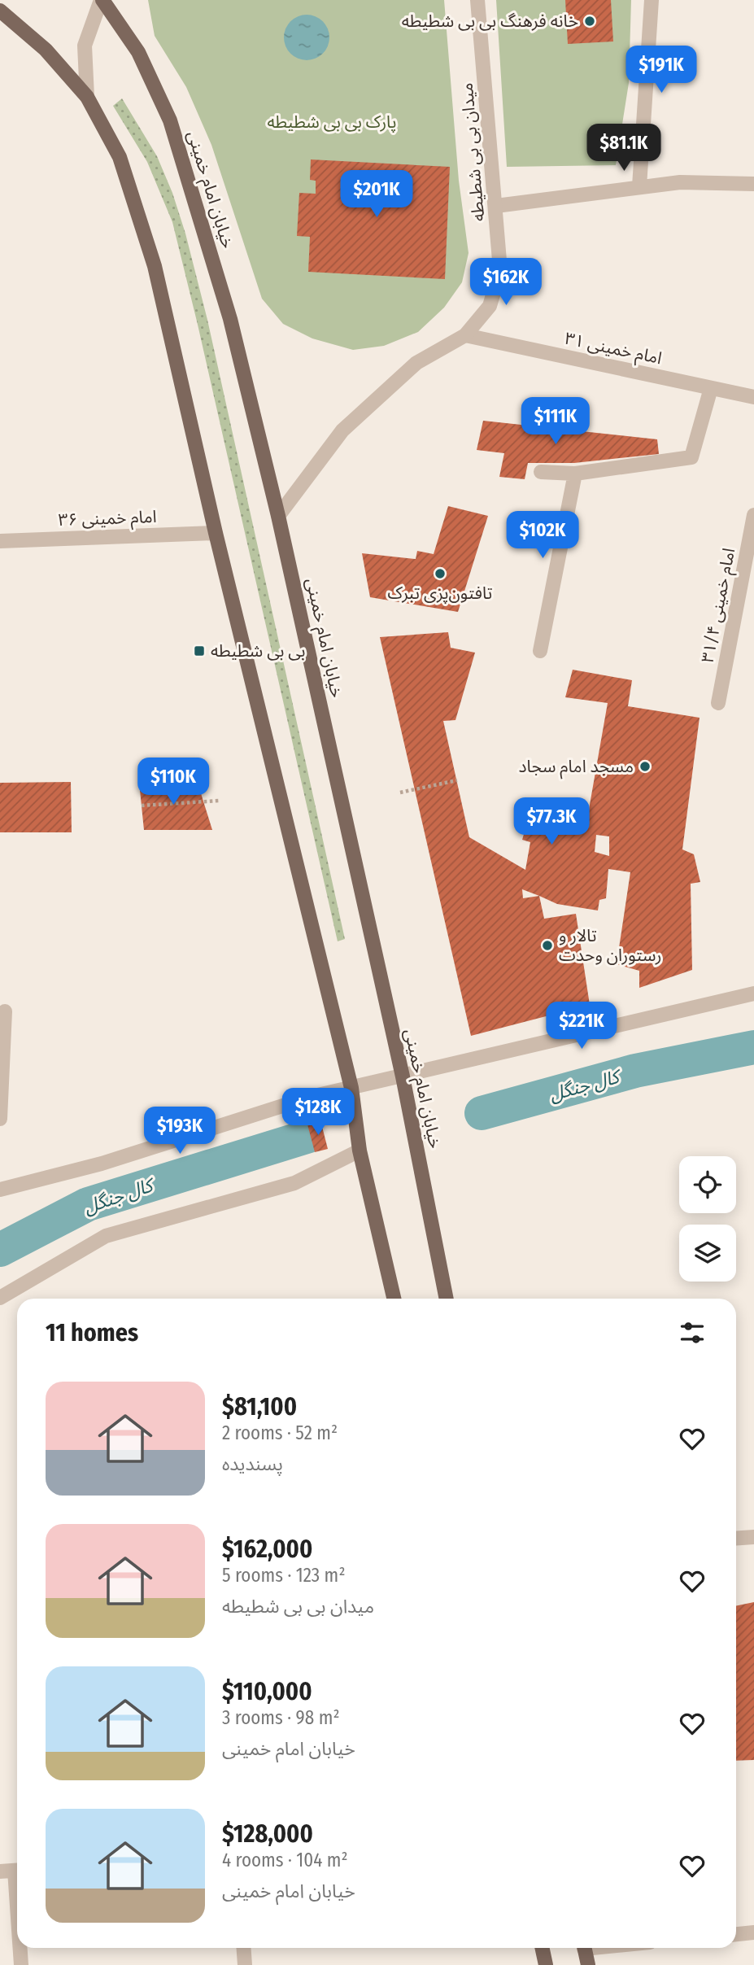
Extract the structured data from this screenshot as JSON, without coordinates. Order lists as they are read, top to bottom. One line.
{"streets":{"main road":["خیابان امام خمینی"],"street":["میدان بی بی شطیطه","امام خمینی ۳۱","امام خمینی ۳۶","امام خمینی ۳۱/۴"]},"crossings":[["میدان بی بی شطیطه","خیابان امام خمینی"],["میدان بی بی شطیطه","امام خمینی ۳۱"]],"water":["کال جنگل"],"parks":["پارک بی بی شطیطه"],"places":{"other":["خانه فرهنگ بی بی شطیطه","تافتون‌پزی تبرک","مسجد امام سجاد","تالار و رستوران وحدت"],"transit":["بی بی شطیطه"]},"page":{"price":["$191K","$81.1K","$201K","$162K","$111K","$102K","$110K","$77.3K","$221K","$128K","$193K"],"heading":"11 homes","list":[{"name":"$81,100","note":"2 rooms · 52 m² · پسندیده"},{"name":"$162,000","note":"5 rooms · 123 m² · میدان بی بی شطیطه"},{"name":"$110,000","note":"3 rooms · 98 m² · خیابان امام خمینی"},{"name":"$128,000","note":"4 rooms · 104 m² · خیابان امام خمینی"}]}}
